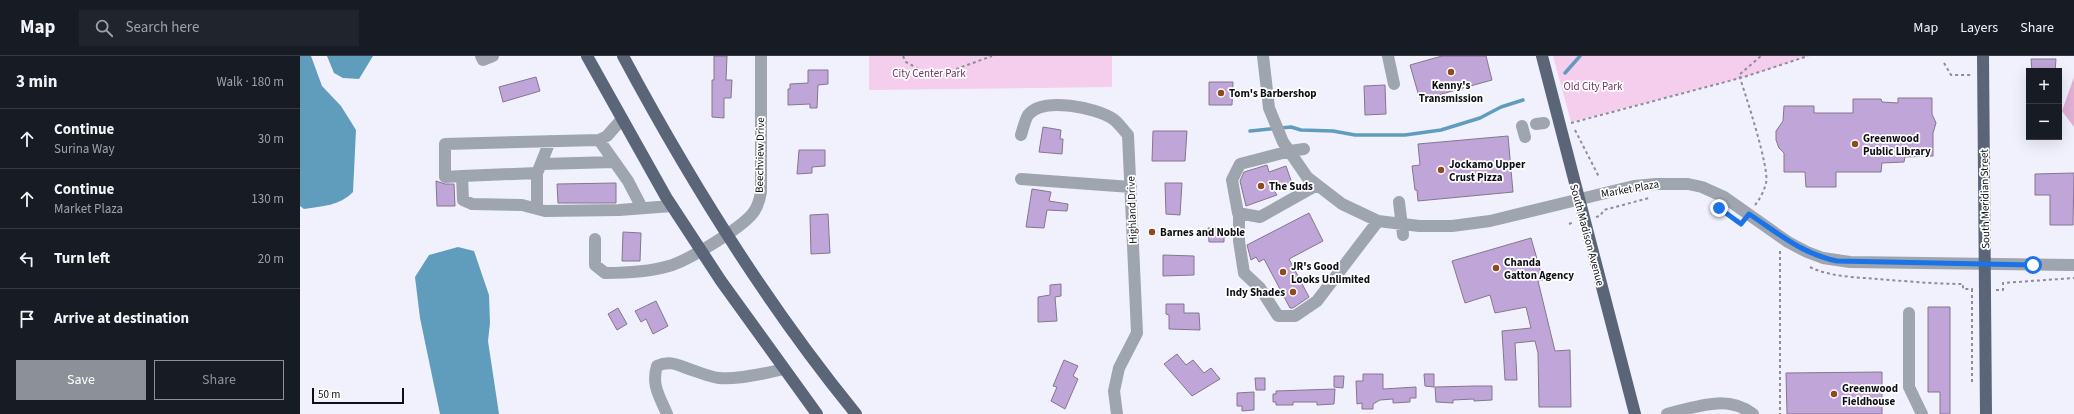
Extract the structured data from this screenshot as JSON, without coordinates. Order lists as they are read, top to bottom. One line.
{"streets":{"main road":["South Meridian Street","South Madison Avenue"],"street":["Beechview Drive","Market Plaza","Highland Drive"]},"crossings":[["Market Plaza","South Meridian Street"],["Market Plaza","South Madison Avenue"]],"parks":["City Center Park","Old City Park"],"places":["Kenny's Transmission","Tom's Barbershop","Greenwood Public Library","Jockamo Upper Crust Pizza","The Suds","Barnes and Noble","Chanda Gatton Agency","JR's Good Looks Unlimited","Indy Shades","Greenwood Fieldhouse"],"scale_bar":"50 m","page":{"header":"Map","search":"Search here","nav":["Map","Layers","Share"],"heading":["3 min","Walk · 180 m"],"map_buttons":["+","−"],"list":[["Continue","Surina Way","30 m"],["Continue","Market Plaza","130 m"],["Turn left","20 m"],"Arrive at destination"],"buttons":["Save","Share"],"scale":"50 m"}}
